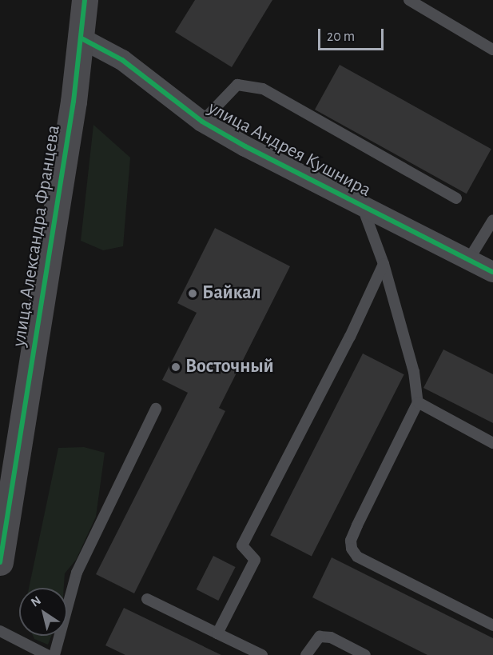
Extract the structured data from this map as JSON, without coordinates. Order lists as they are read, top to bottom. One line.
{"streets":{"street":["улица Андрея Кушнира","улица Александра Францева"]},"crossings":[["улица Андрея Кушнира","улица Александра Францева"]],"places":["Байкал","Восточный"],"scale_bar":"20 m","north":"top left"}
